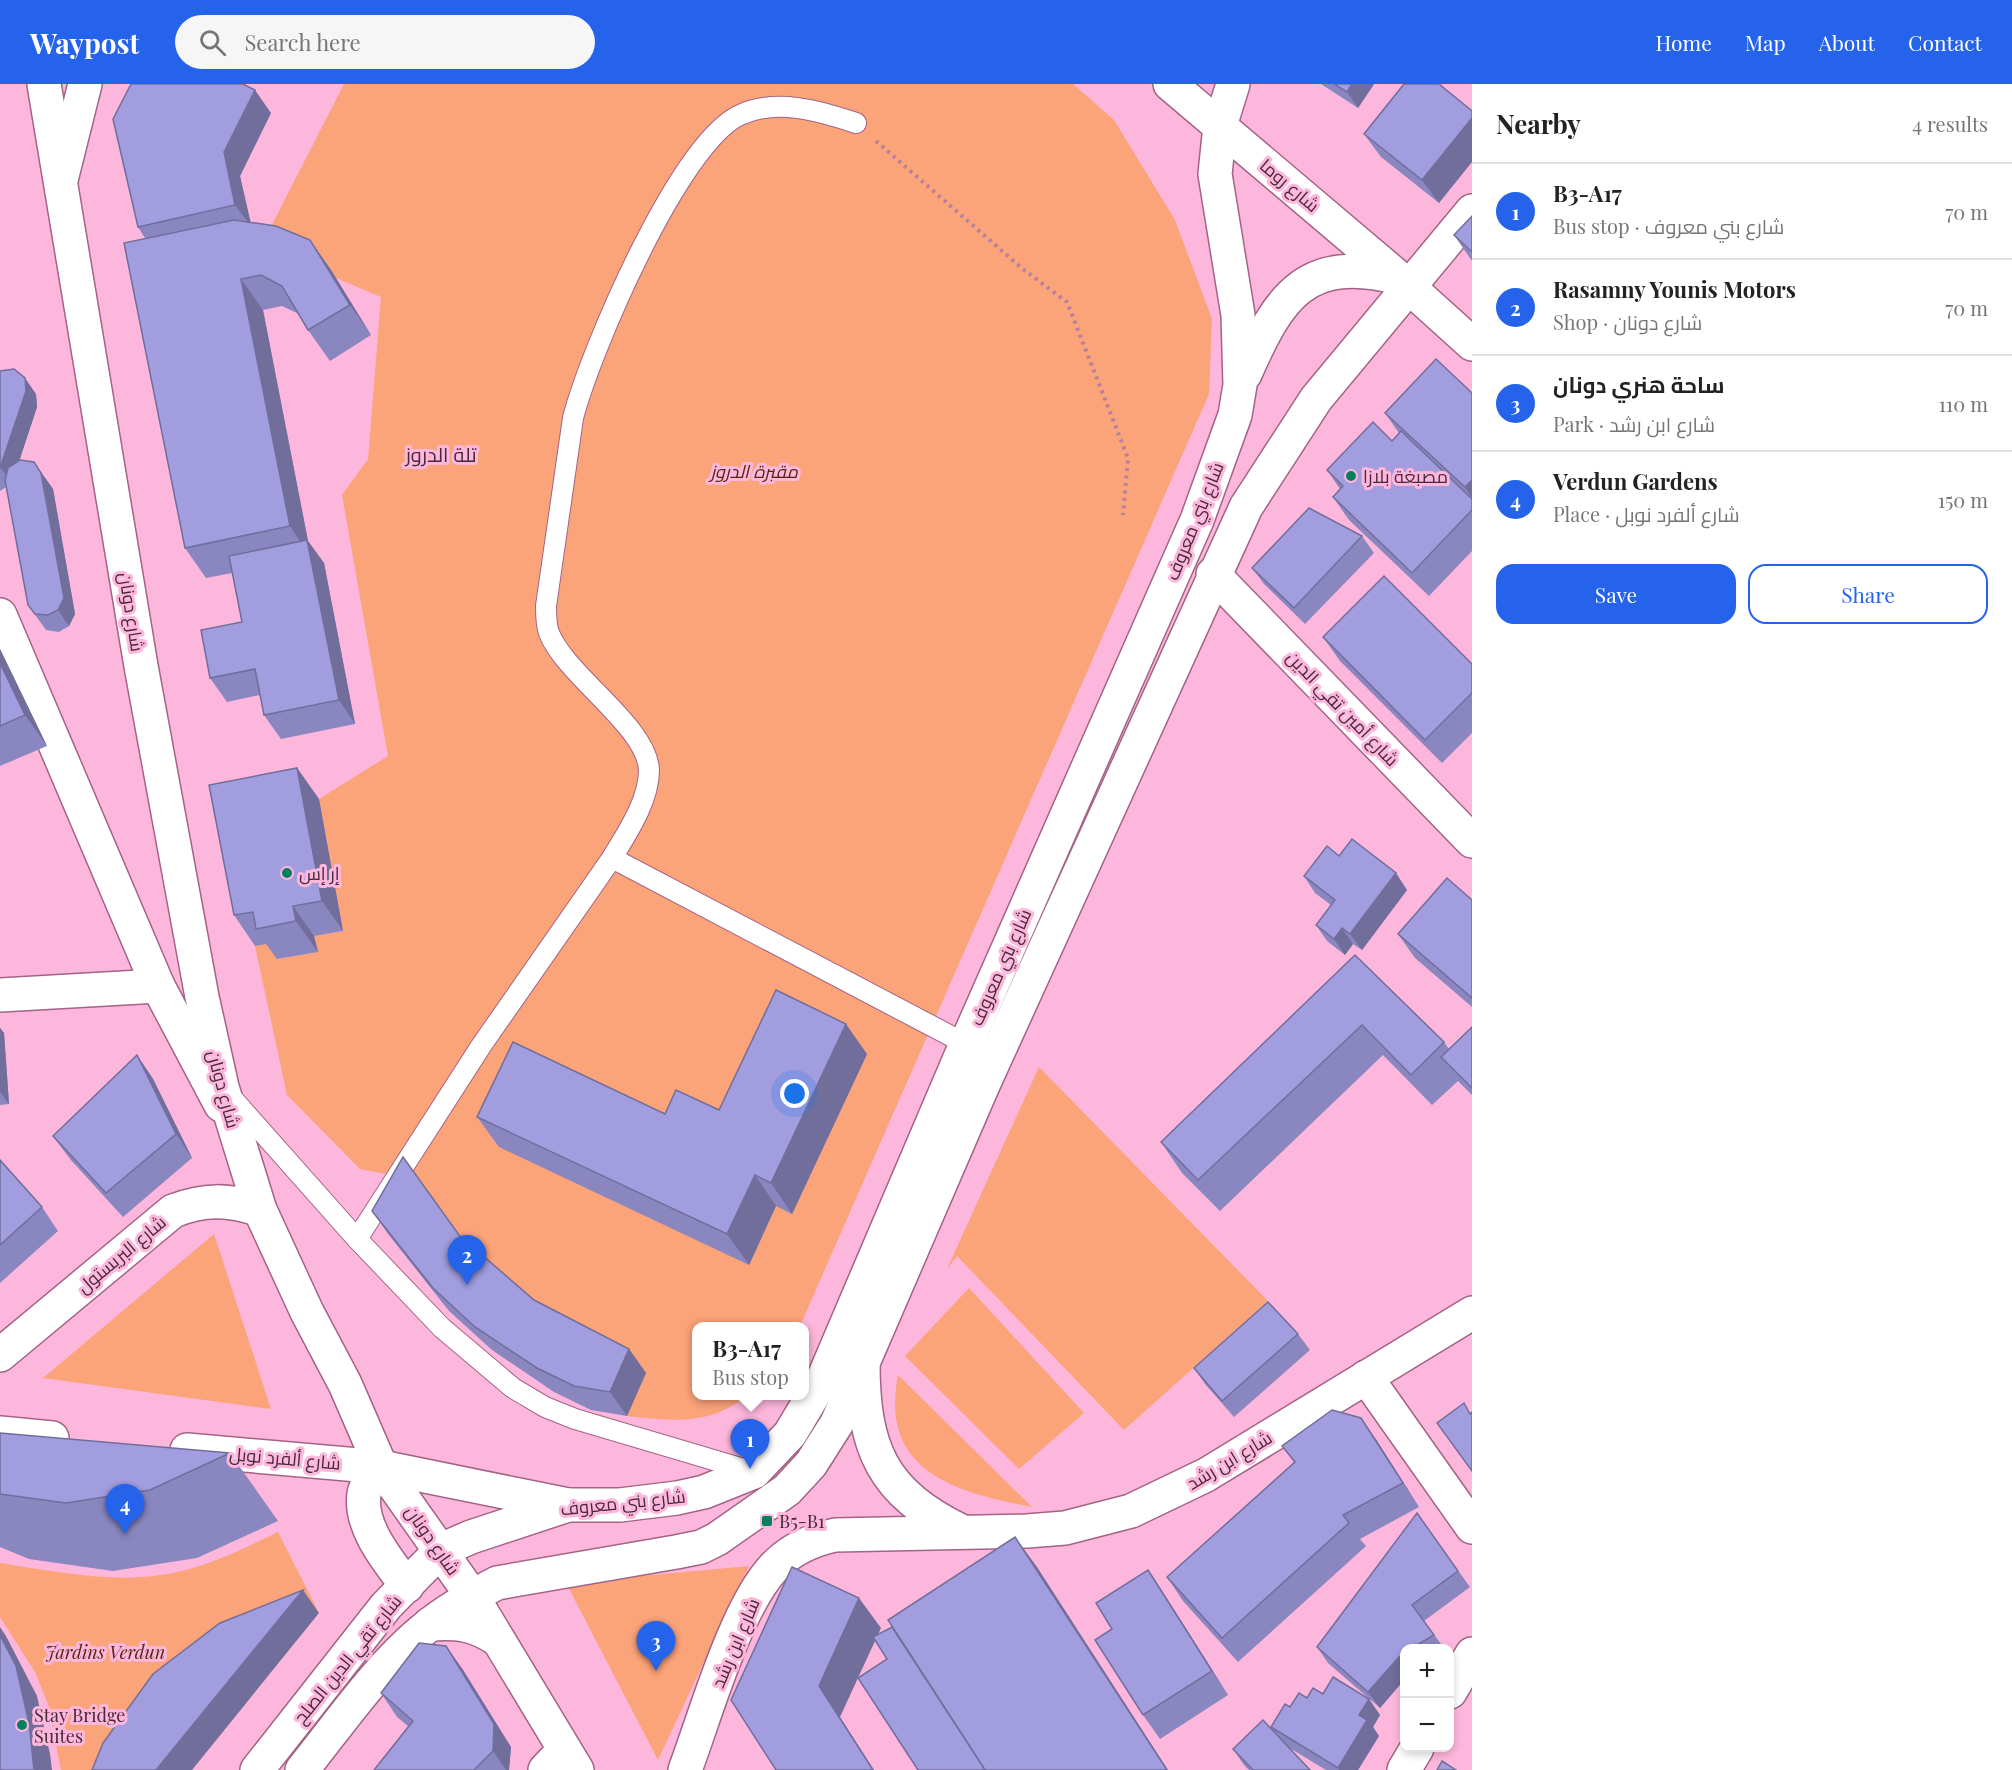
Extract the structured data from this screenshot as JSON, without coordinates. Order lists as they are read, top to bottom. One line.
{"streets":{"street":["شارع روما","شارع بني معروف","شارع دونان","شارع أمين تقي الدين","شارع البريستول","شارع ألفرد نوبل","شارع ابن رشد","شارع تقي الدين الصلح"]},"crossings":[["شارع روما","شارع بني معروف"],["شارع بني معروف","شارع دونان"],["شارع بني معروف","شارع أمين تقي الدين"],["شارع بني معروف","شارع ألفرد نوبل"],["شارع بني معروف","شارع تقي الدين الصلح"],["شارع دونان","شارع البريستول"],["شارع دونان","شارع ألفرد نوبل"],["شارع دونان","شارع تقي الدين الصلح"]],"districts":["تلة الدروز"],"parks":["مقبرة الدروز","Jardins Verdun"],"places":{"other":["مصبغة بلازا","إر إس","Stay Bridge Suites"],"transit":["B5-B1"]},"page":{"header":"Waypost","search":"Search here","nav":["Home","Map","About","Contact"],"heading":["Nearby","4 results"],"list":[{"mark":"1","name":"B3-A17","note":"Bus stop · شارع بني معروف","value":"70 m"},{"mark":"2","name":"Rasamny Younis Motors","note":"Shop · شارع دونان","value":"70 m"},{"mark":"3","name":"ساحة هنري دونان","note":"Park · شارع ابن رشد","value":"110 m"},{"mark":"4","name":"Verdun Gardens","note":"Place · شارع ألفرد نوبل","value":"150 m"}],"buttons":["Save","Share"],"pins":["2","1","4","3"],"popup":["B3-A17","Bus stop"],"map_buttons":["+","−"]}}
